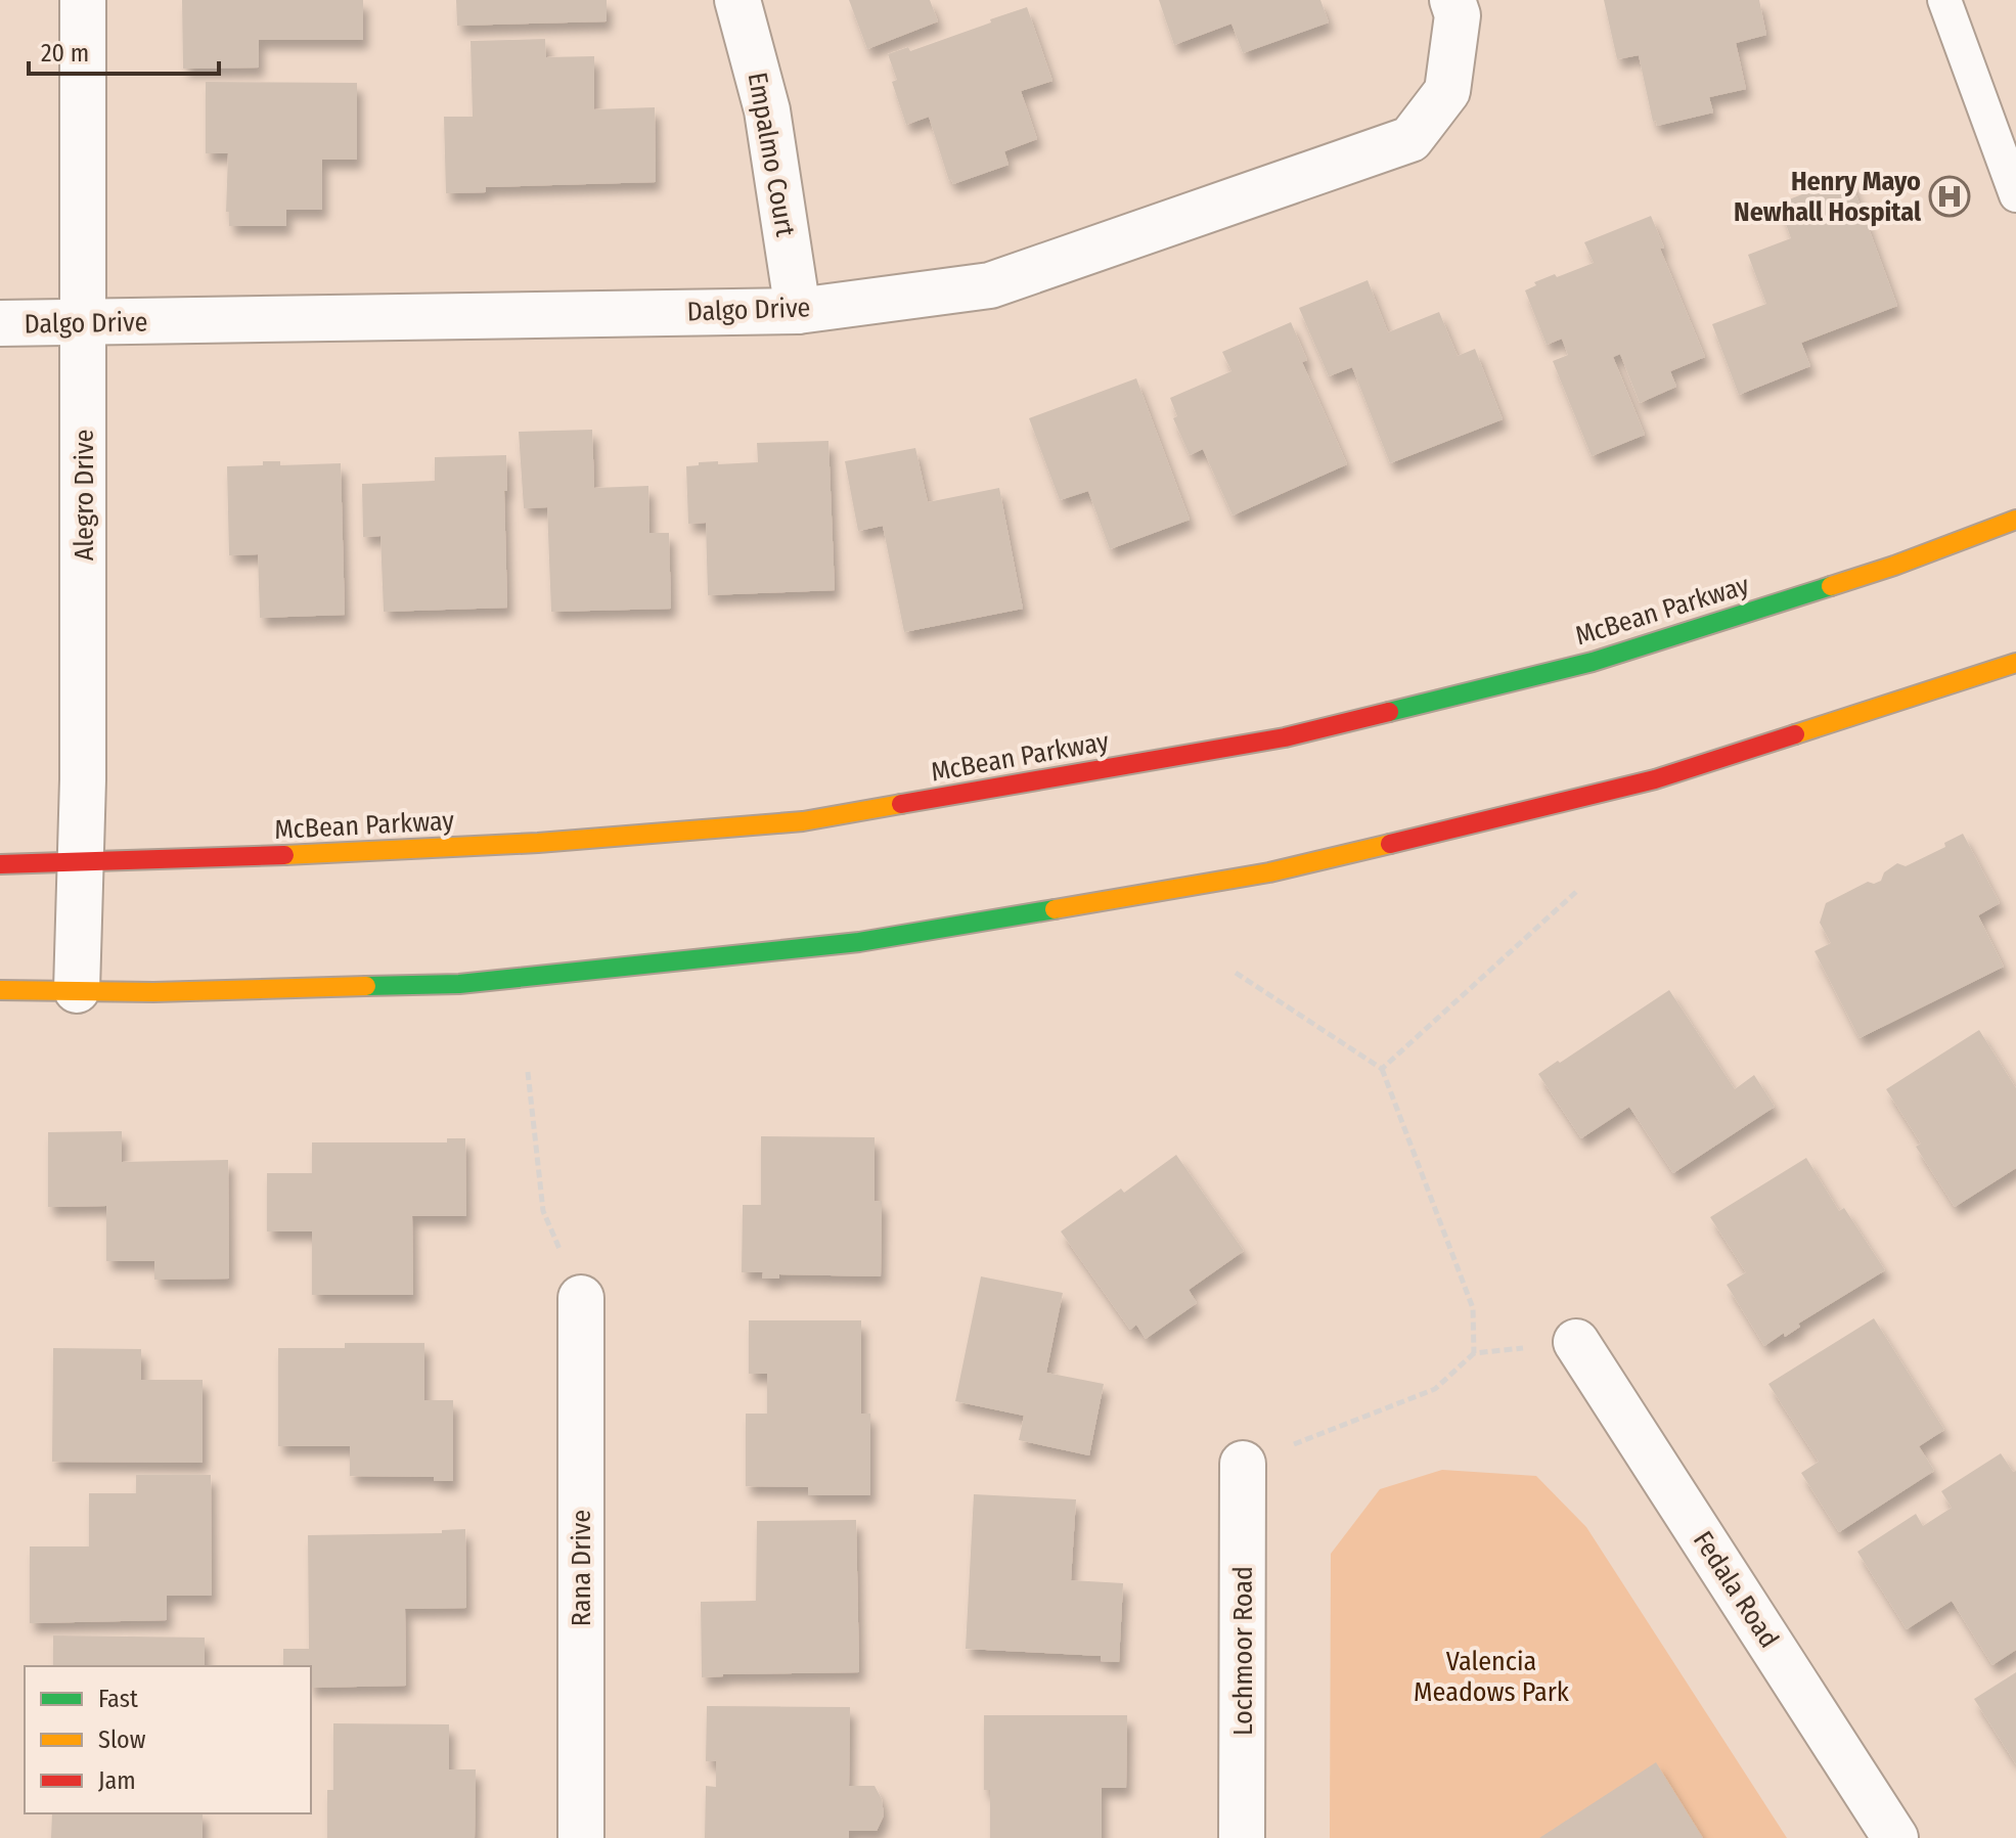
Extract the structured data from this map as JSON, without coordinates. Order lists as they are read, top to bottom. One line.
{"streets":{"main road":["McBean Parkway"],"street":["Empalmo Court","Dalgo Drive","Alegro Drive","Rana Drive","Fedala Road","Lochmoor Road"]},"crossings":[["Empalmo Court","Dalgo Drive"],["Dalgo Drive","Alegro Drive"],["Alegro Drive","McBean Parkway"]],"parks":["Valencia Meadows Park"],"places":{"hospital":["Henry Mayo Newhall Hospital"]},"legend":["Fast","Slow","Jam"],"scale_bar":"20 m"}
